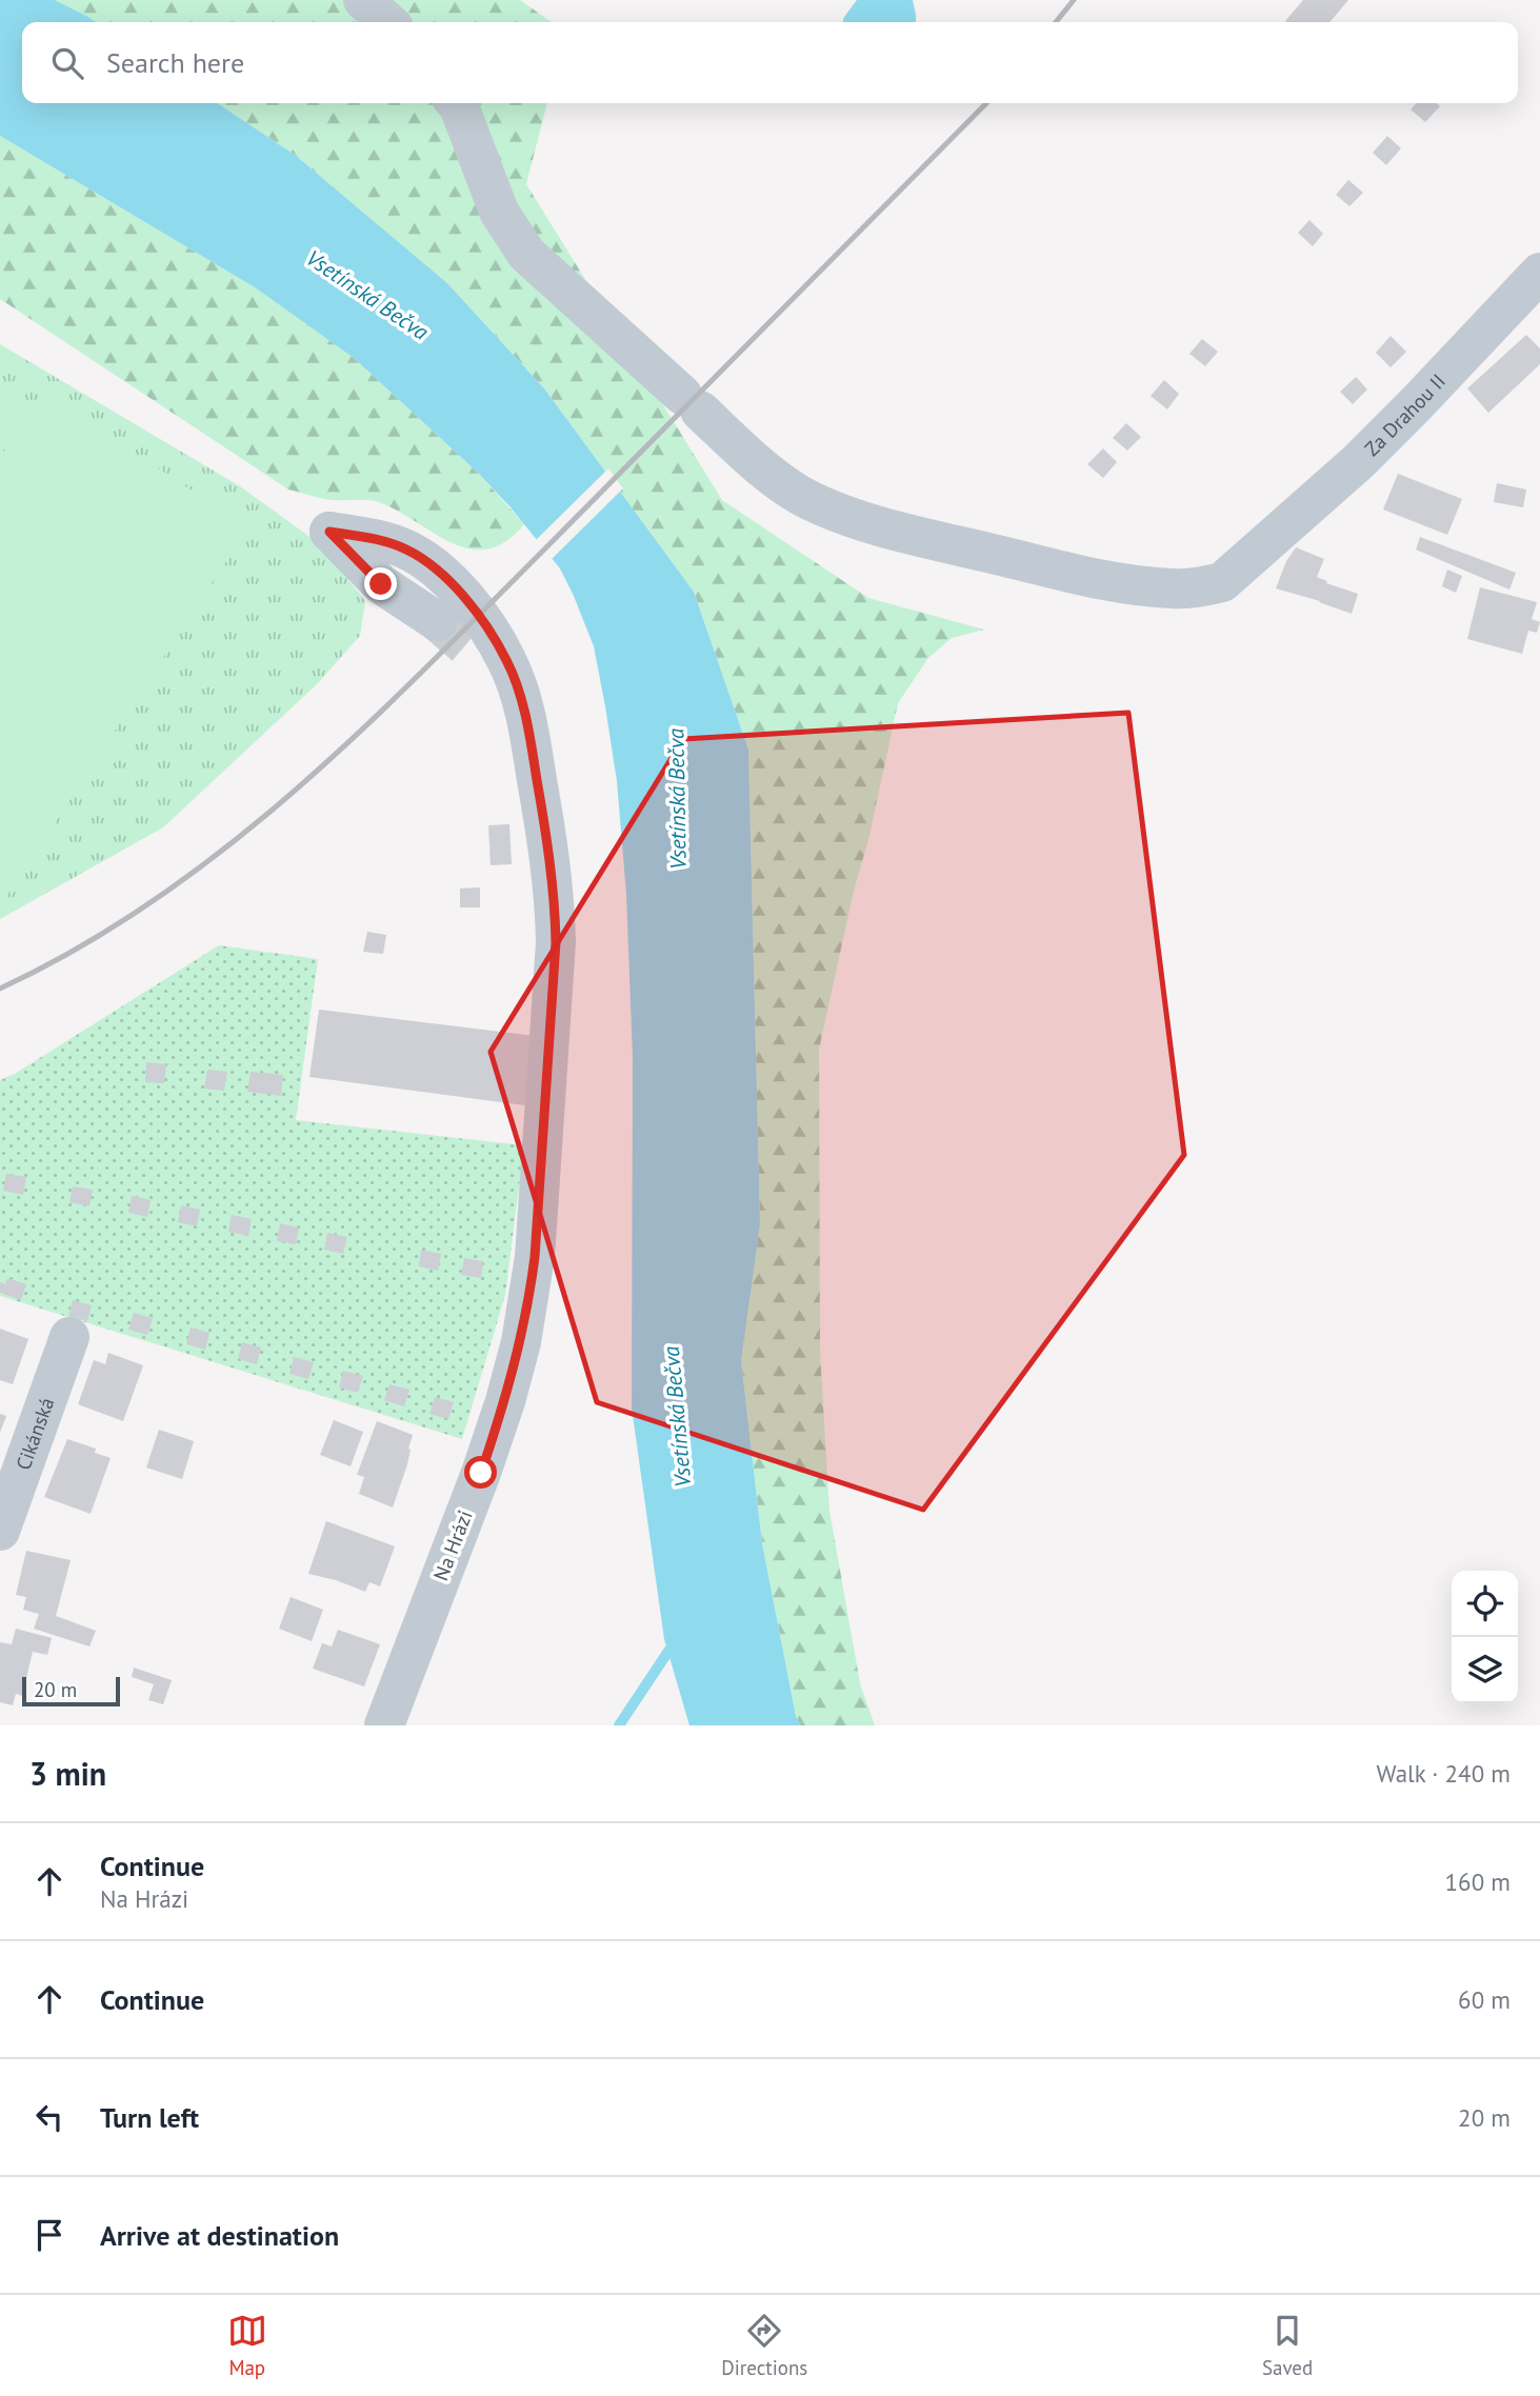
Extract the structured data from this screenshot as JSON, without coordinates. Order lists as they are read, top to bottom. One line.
{"streets":{"street":["Za Drahou II","Cikánská","Na Hrázi"]},"water":["Vsetínská Bečva"],"scale_bar":"20 m","page":{"search":"Search here","scale":"20 m","heading":["3 min","Walk · 240 m"],"list":[["Continue","Na Hrázi","160 m"],["Continue","60 m"],["Turn left","20 m"],"Arrive at destination"],"nav":["Map","Directions","Saved"]}}
